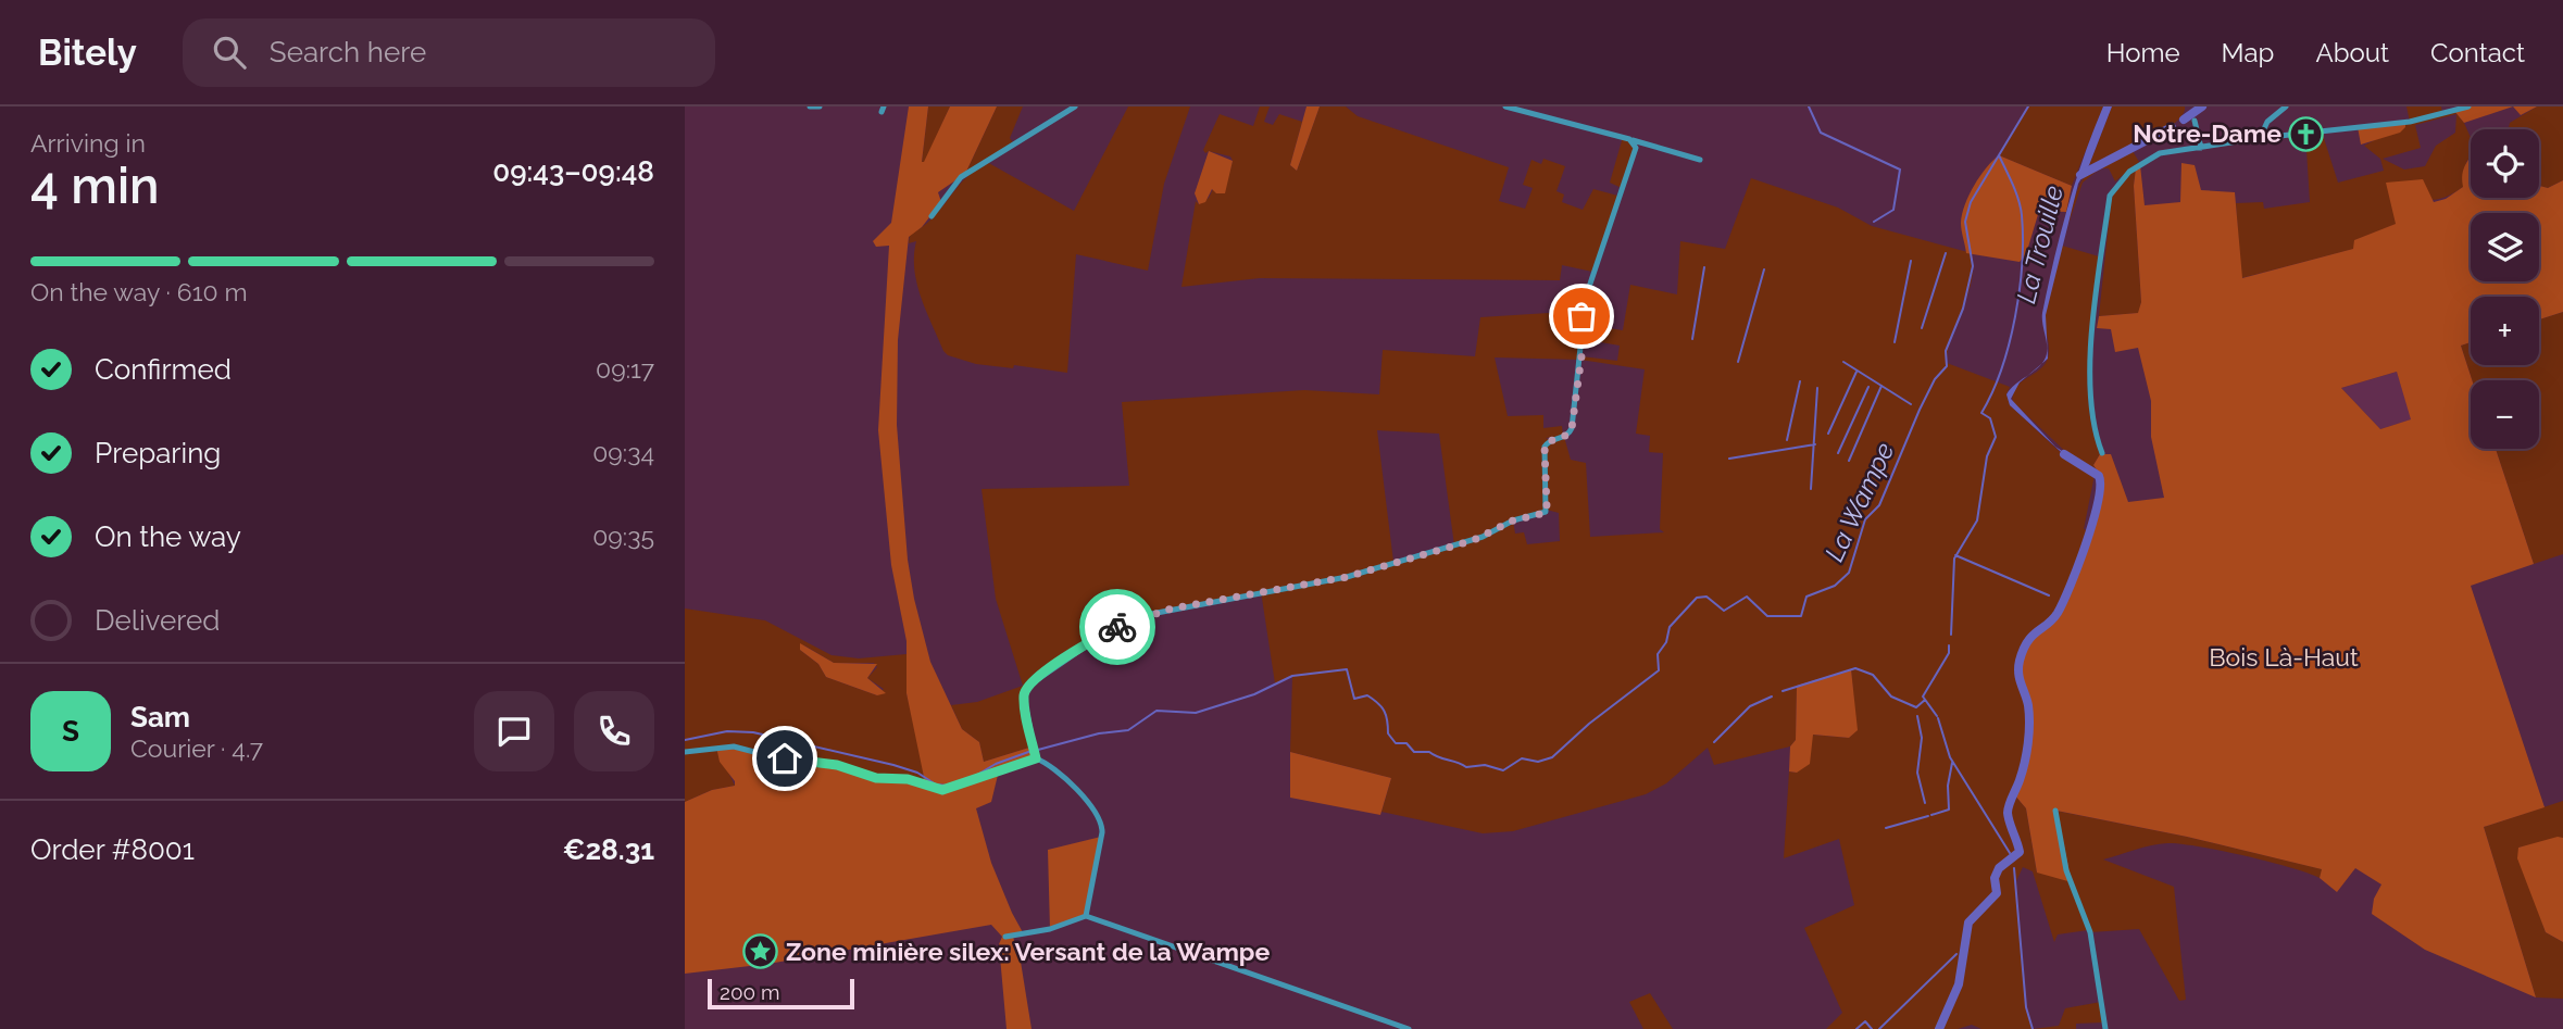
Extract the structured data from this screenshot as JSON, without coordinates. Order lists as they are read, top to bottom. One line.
{"water":["La Trouille","La Wampe"],"parks":["Bois Là-Haut"],"places":{"church":["Notre-Dame"],"place":["Zone minière silex: Versant de la Wampe"]},"scale_bar":"200 m","page":{"header":"Bitely","search":"Search here","nav":["Home","Map","About","Contact"],"heading":["4 min","Arriving in","09:43–09:48"],"panel":["Sam","Courier · 4.7","Order #8001","€28.31"],"map_buttons":["+","−"],"bar":"On the way · 610 m","list":[["Confirmed","09:17"],["Preparing","09:34"],["On the way","09:35"],"Delivered"],"round":"S","scale":"200 m"}}
